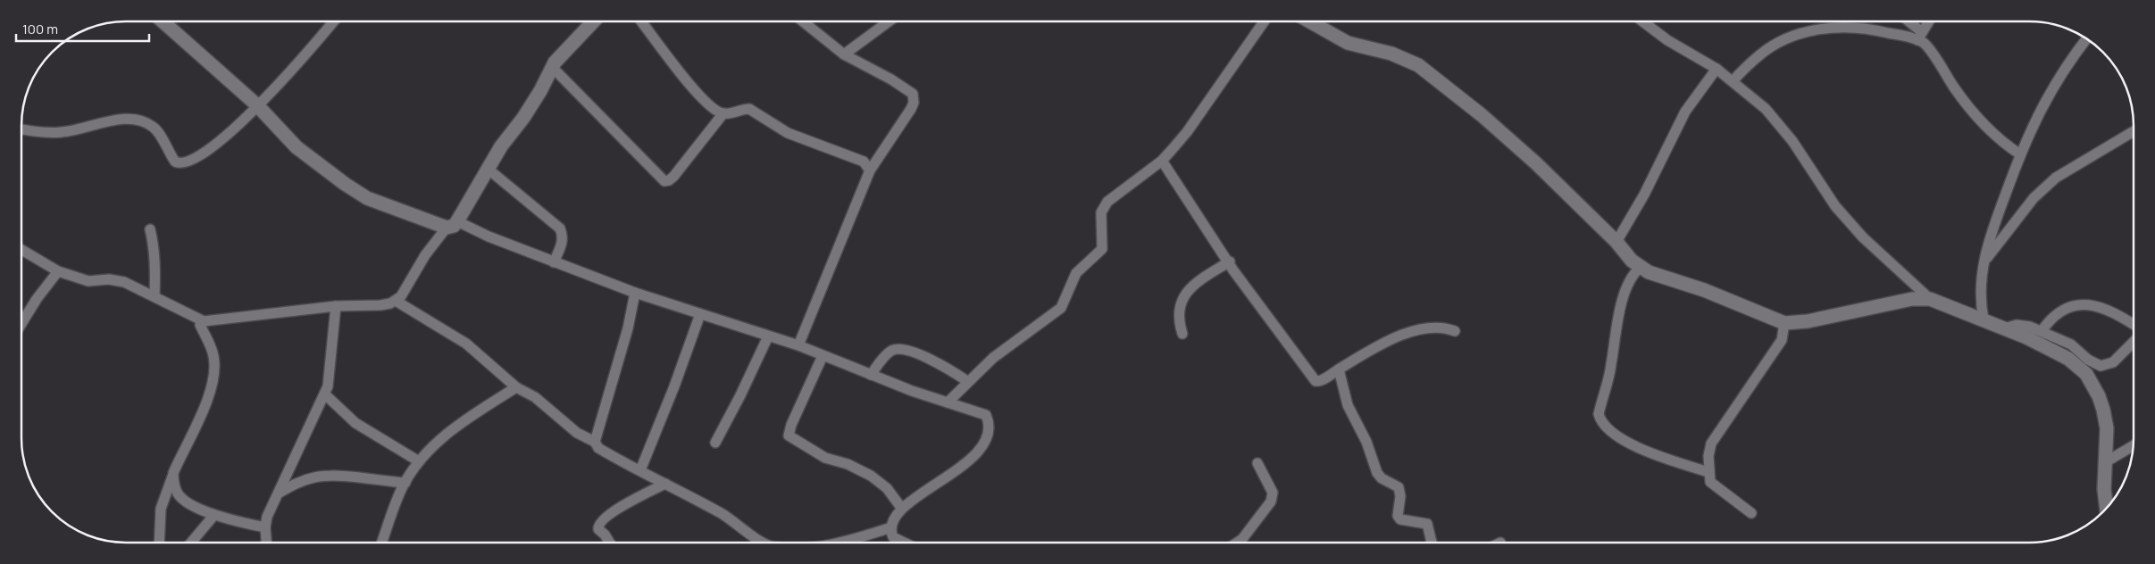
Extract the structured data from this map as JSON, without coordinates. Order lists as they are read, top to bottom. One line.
{"scale_bar":"100 m"}
